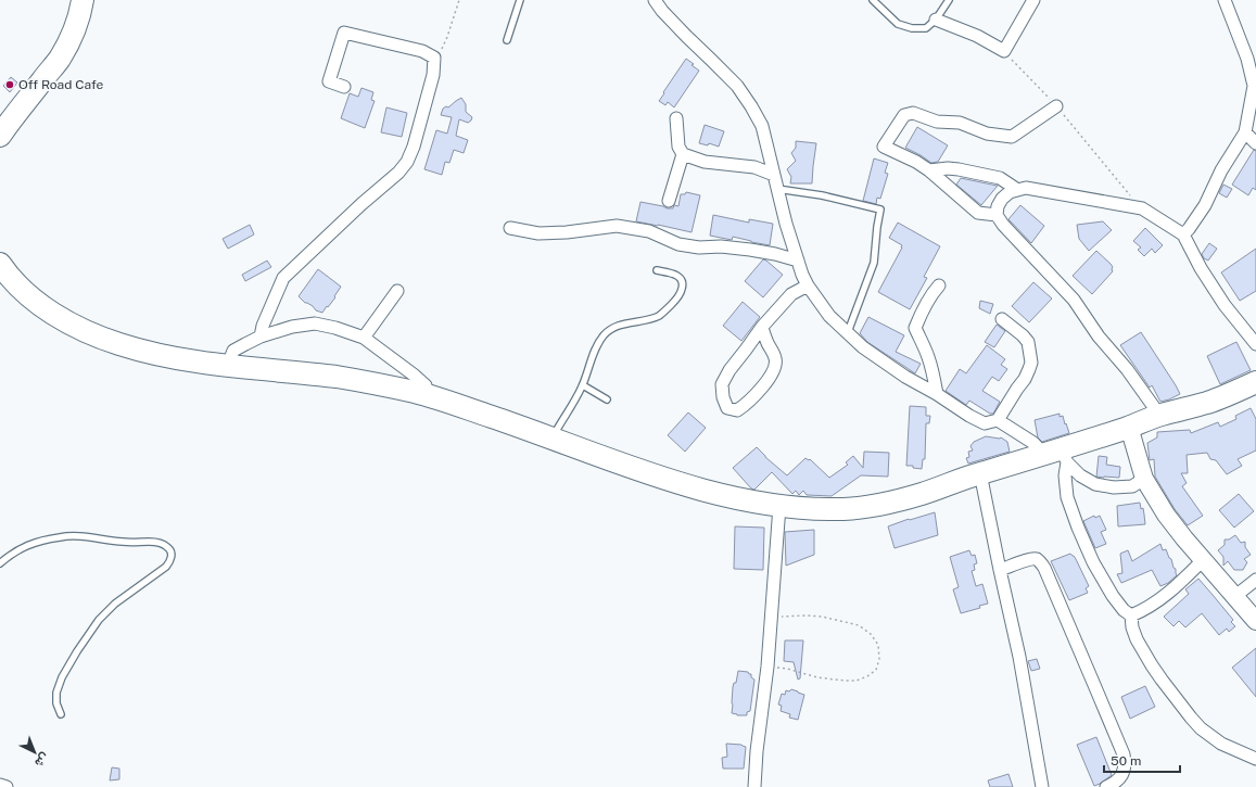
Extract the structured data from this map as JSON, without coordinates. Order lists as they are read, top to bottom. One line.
{"places":["Off Road Cafe"],"scale_bar":"50 m","north":"bottom right"}
